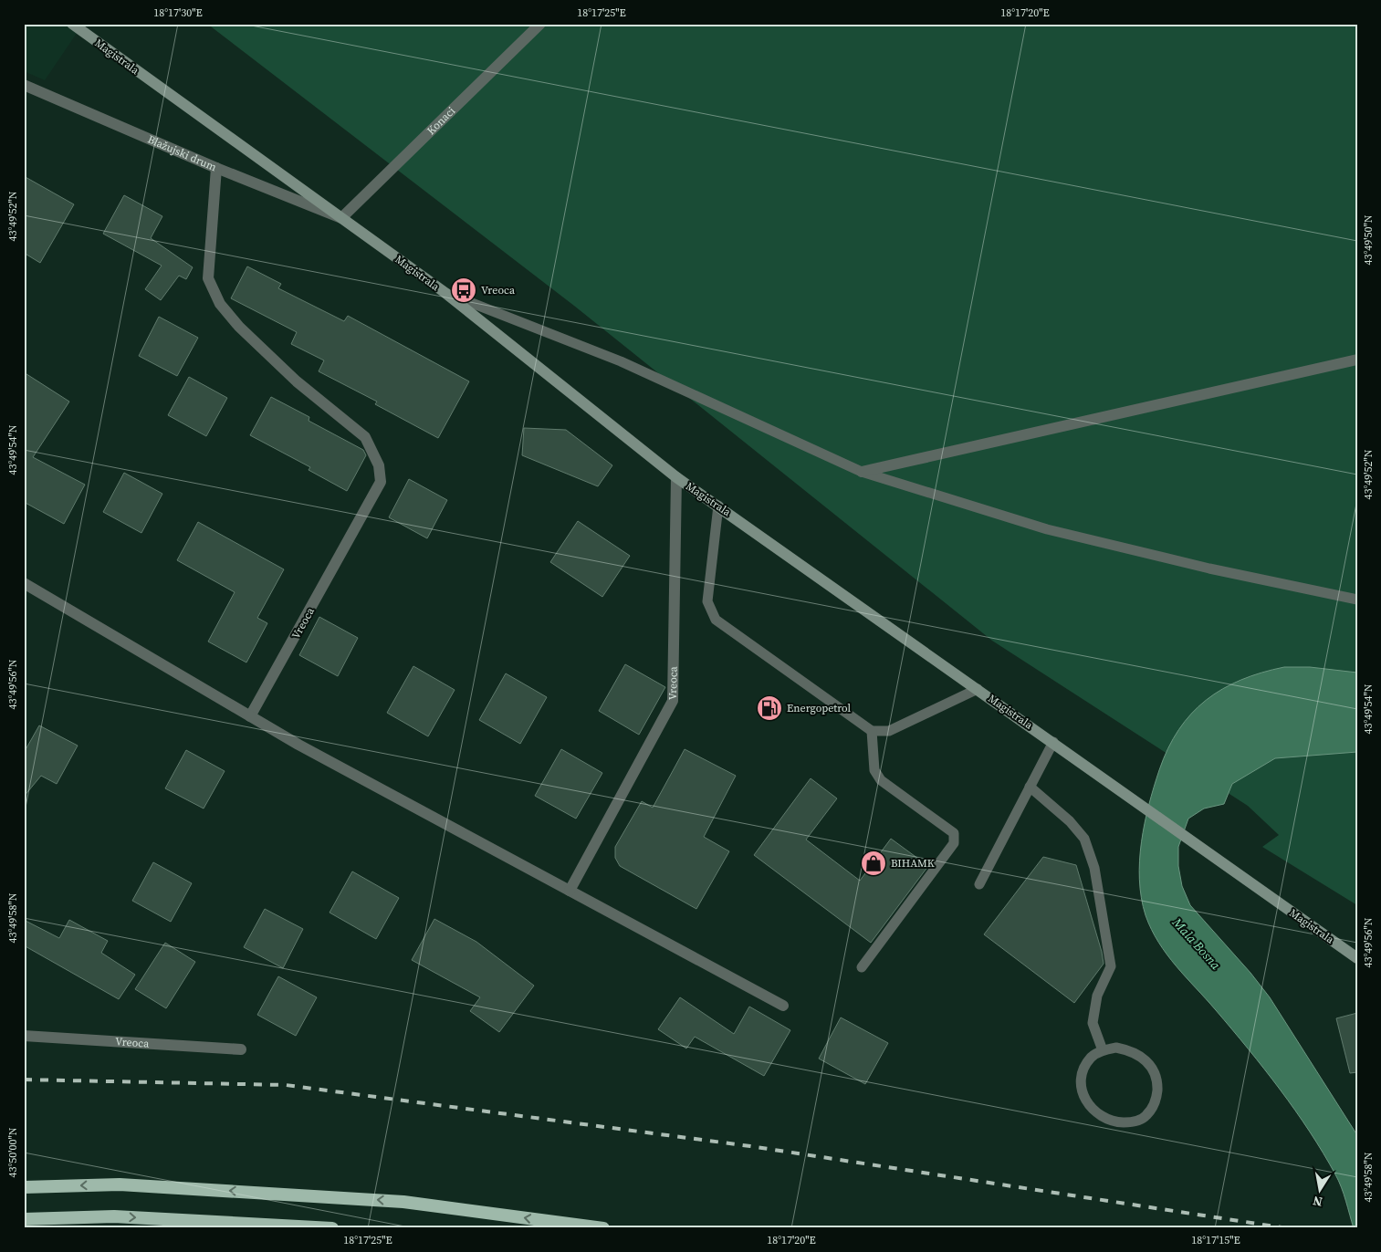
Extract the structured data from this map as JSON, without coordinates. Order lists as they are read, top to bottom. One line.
{"streets":{"main road":["Magistrala"],"street":["Konaci","Blažujski drum","Vreoca"]},"crossings":[["Magistrala","Konaci"],["Magistrala","Blažujski drum"],["Magistrala","Vreoca"],["Konaci","Blažujski drum"],["Blažujski drum","Vreoca"]],"water":["Mala Bosna"],"places":{"bus stop":["Vreoca"],"fuel station":["Energopetrol"],"shop":["BIHAMK"]},"north":"bottom","coordinates":["18°17'30\"E","18°17'25\"E","18°17'20\"E","43°49'52\"N","43°49'50\"N","43°49'54\"N","43°49'56\"N","43°49'58\"N","43°50'00\"N","18°17'15\"E"]}
